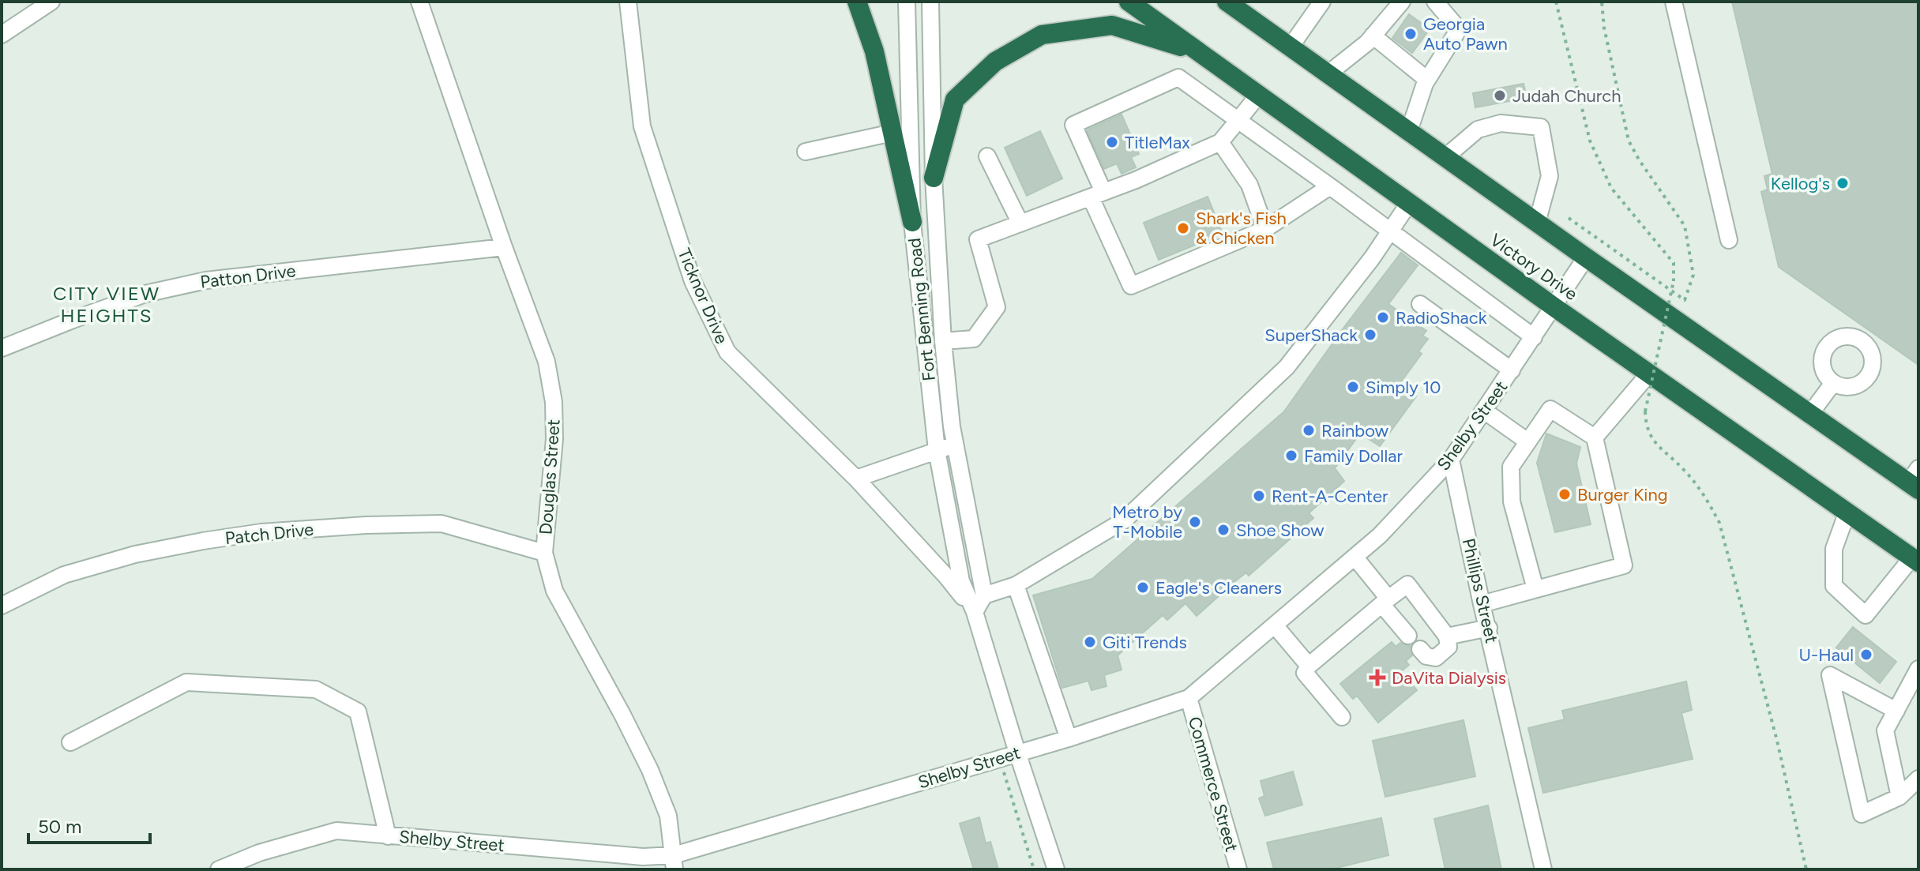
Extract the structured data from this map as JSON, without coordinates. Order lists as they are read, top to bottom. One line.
{"streets":{"highway":["Victory Drive"],"street":["Patton Drive","Ticknor Drive","Fort Benning Road","Shelby Street","Douglas Street","Patch Drive","Phillips Street","Commerce Street"]},"crossings":[["Victory Drive","Shelby Street"],["Patton Drive","Douglas Street"],["Ticknor Drive","Fort Benning Road"],["Fort Benning Road","Shelby Street"],["Shelby Street","Douglas Street"],["Shelby Street","Phillips Street"],["Shelby Street","Commerce Street"],["Douglas Street","Patch Drive"]],"districts":["CITY VIEW HEIGHTS"],"places":{"other":["Georgia Auto Pawn","Judah Church","TitleMax","Kellog's","Shark's Fish & Chicken","RadioShack","SuperShack","Simply 10","Rainbow","Family Dollar","Burger King","Rent-A-Center","Metro by T-Mobile","Shoe Show","Eagle's Cleaners","Giti Trends","U-Haul"],"health":["DaVita Dialysis"]},"scale_bar":"50 m"}
